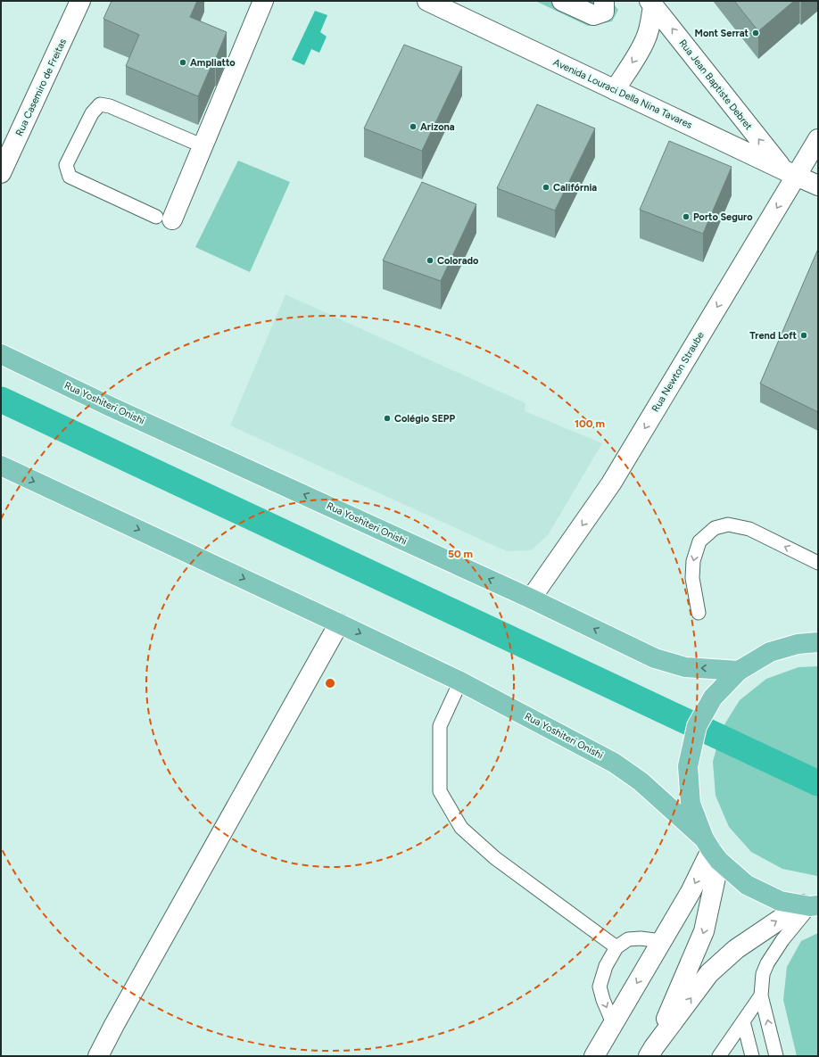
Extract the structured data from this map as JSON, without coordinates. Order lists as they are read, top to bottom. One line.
{"streets":{"main road":["Rua Yoshiteri Onishi"],"street":["Rua Jean Baptiste Debret","Rua Casemiro de Freitas","Avenida Louraci Della Nina Tavares","Rua Newton Straube"]},"crossings":[["Rua Jean Baptiste Debret","Avenida Louraci Della Nina Tavares"],["Rua Jean Baptiste Debret","Rua Newton Straube"],["Avenida Louraci Della Nina Tavares","Rua Newton Straube"],["Rua Newton Straube","Rua Yoshiteri Onishi"]],"one_way":["Rua Jean Baptiste Debret","Rua Newton Straube"],"places":["Mont Serrat","Ampliatto","Arizona","Califórnia","Porto Seguro","Colorado","Trend Loft","Colégio SEPP"],"rings":["100 m","50 m"]}
